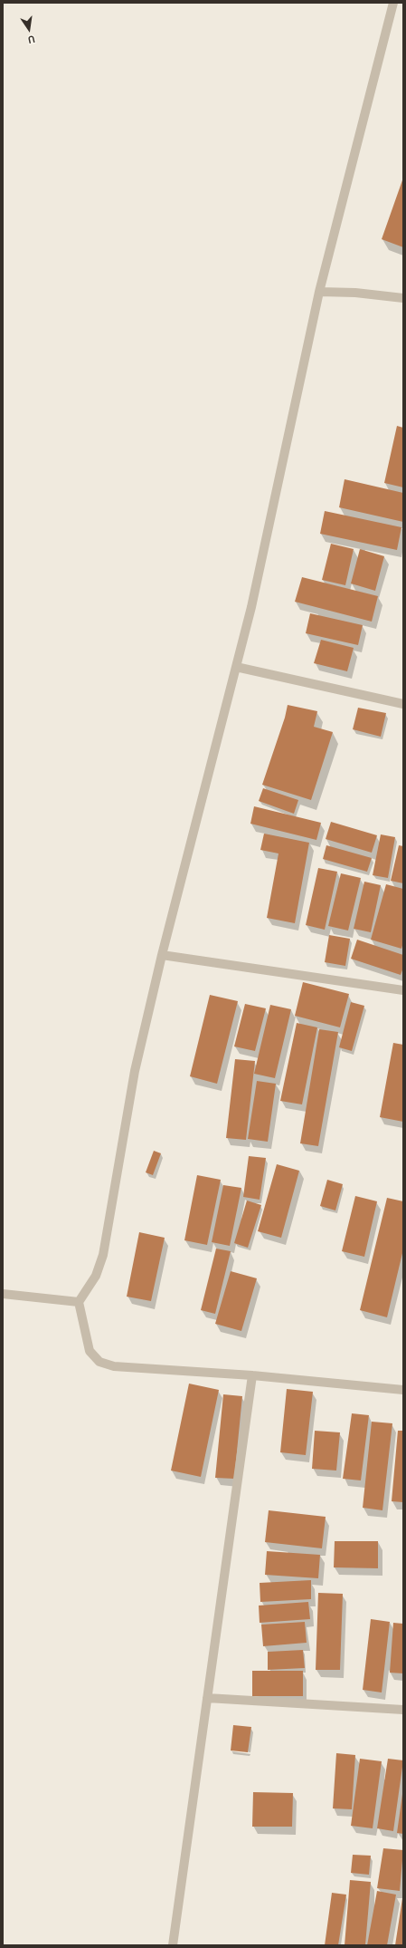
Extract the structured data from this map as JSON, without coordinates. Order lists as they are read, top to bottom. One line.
{"north":"bottom"}
